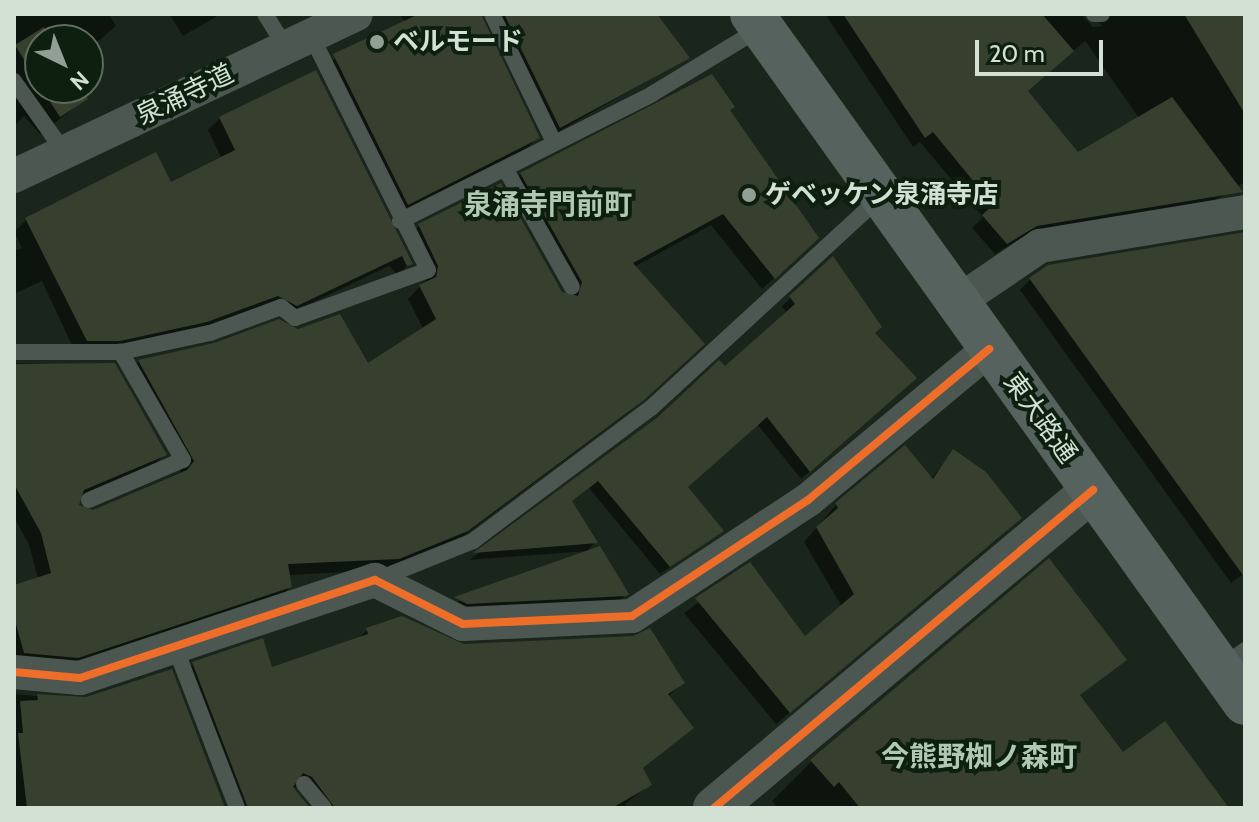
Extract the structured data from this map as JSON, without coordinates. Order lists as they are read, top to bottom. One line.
{"streets":{"main road":["東大路通"],"street":["泉涌寺道"]},"districts":["泉涌寺門前町","今熊野椥ノ森町"],"places":["ベルモード","ゲベッケン泉涌寺店"],"scale_bar":"20 m","north":"bottom right"}
